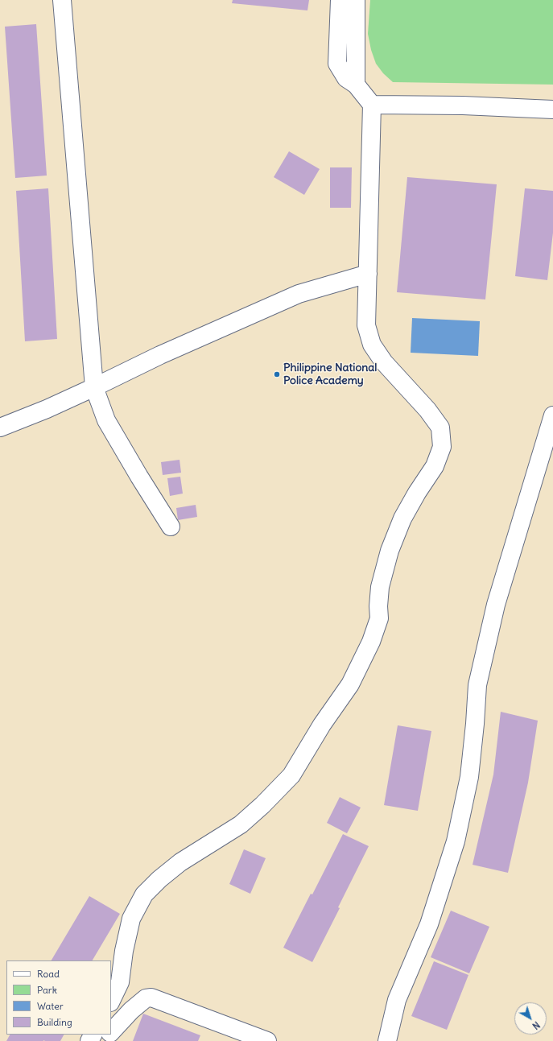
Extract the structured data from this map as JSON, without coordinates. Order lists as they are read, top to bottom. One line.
{"places":["Philippine National Police Academy"],"legend":["Road","Park","Water","Building"],"north":"bottom right"}
